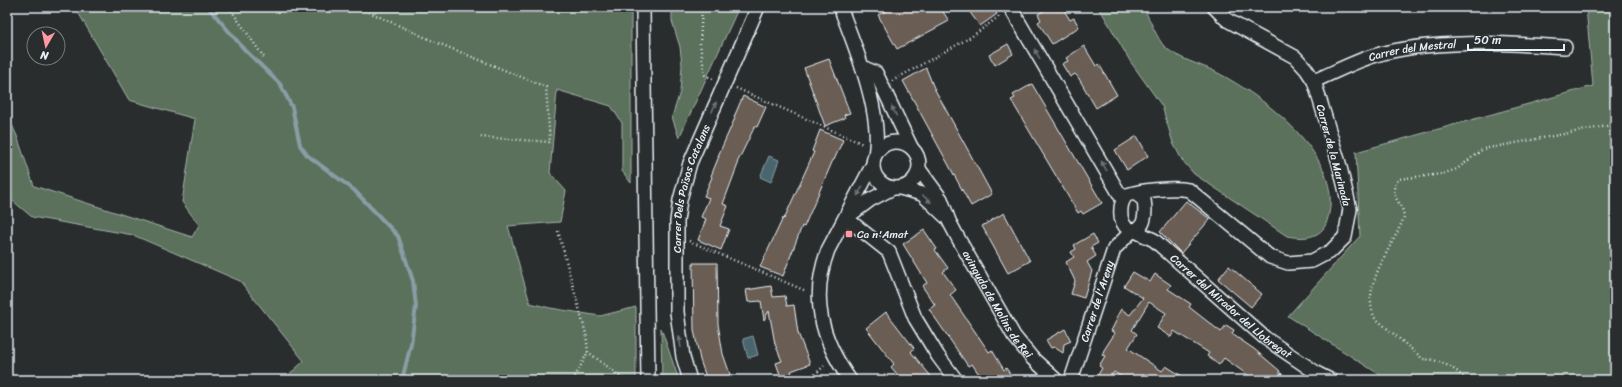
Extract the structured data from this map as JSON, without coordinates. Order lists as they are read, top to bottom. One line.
{"streets":{"street":["Carrer del Mestral","Carrer de la Marinada","Carrer Dels Països Catalans","Carrer de l'Areny","avinguda de Molins de Rei","Carrer del Mirador del Llobregat"]},"crossings":[["Carrer del Mestral","Carrer de la Marinada"],["Carrer de la Marinada","Carrer de l'Areny"],["Carrer de la Marinada","Carrer del Mirador del Llobregat"],["Carrer de l'Areny","Carrer del Mirador del Llobregat"]],"places":{"transit":["Ca n'Amat"]},"scale_bar":"50 m","north":"bottom"}
